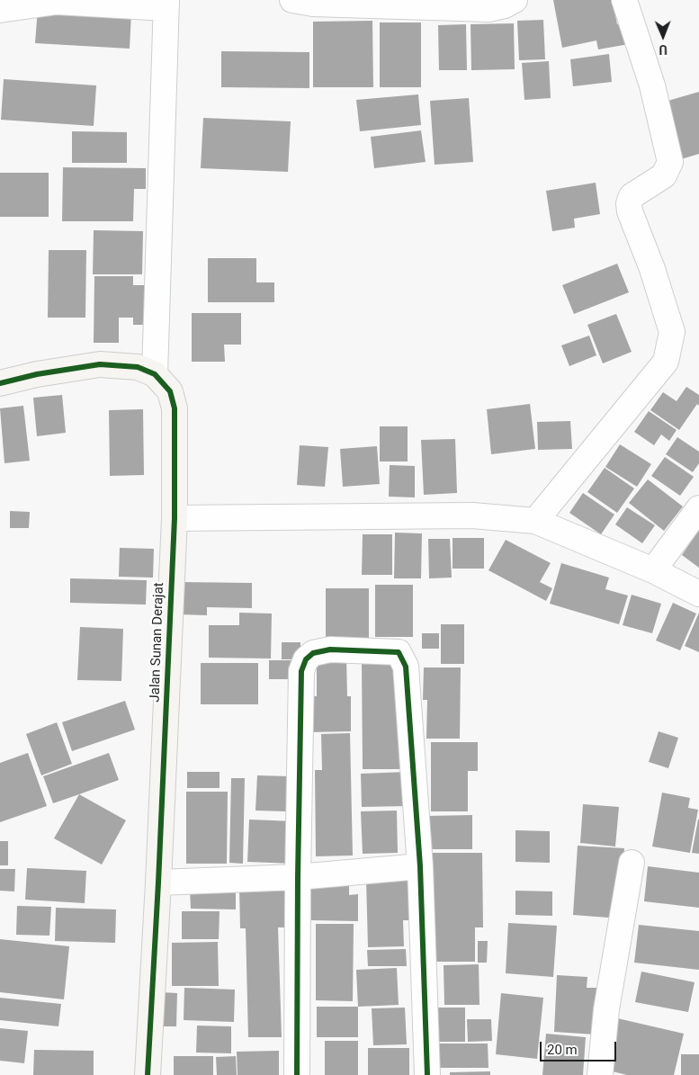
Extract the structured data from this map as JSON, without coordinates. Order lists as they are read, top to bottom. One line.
{"streets":{"street":["Jalan Sunan Derajat"]},"scale_bar":"20 m","north":"bottom"}
